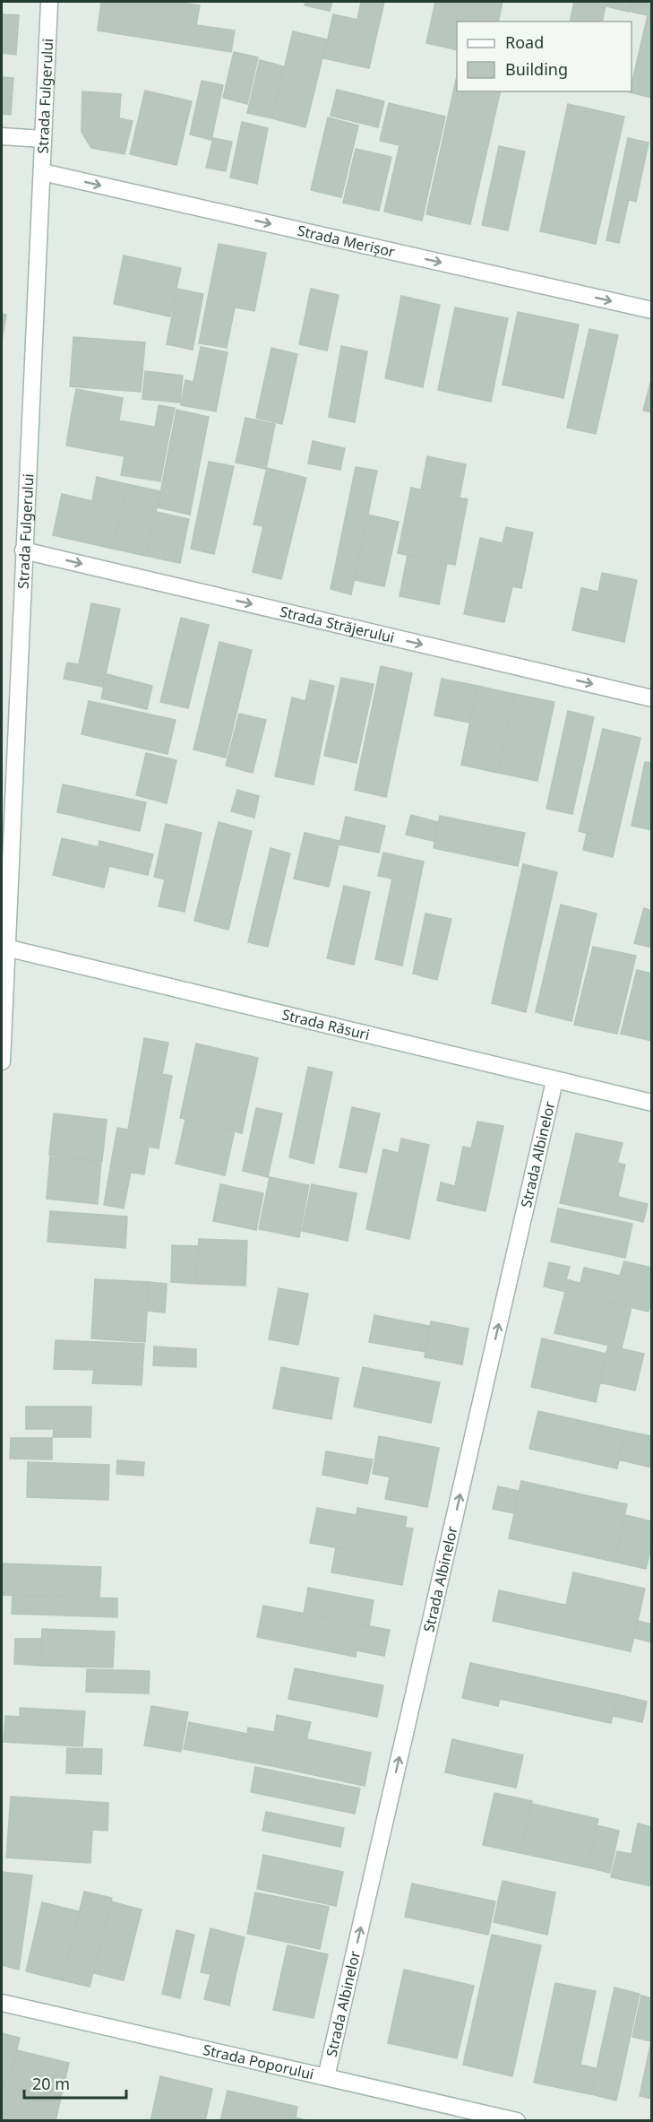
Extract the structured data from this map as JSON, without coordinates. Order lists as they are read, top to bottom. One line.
{"streets":{"street":["Strada Fulgerului","Strada Merișor","Strada Străjerului","Strada Răsuri","Strada Albinelor","Strada Poporului"]},"crossings":[["Strada Fulgerului","Strada Merișor"],["Strada Fulgerului","Strada Străjerului"],["Strada Fulgerului","Strada Răsuri"],["Strada Răsuri","Strada Albinelor"],["Strada Albinelor","Strada Poporului"]],"one_way":["Strada Merișor","Strada Străjerului","Strada Albinelor"],"legend":["Road","Building"],"scale_bar":"20 m"}
